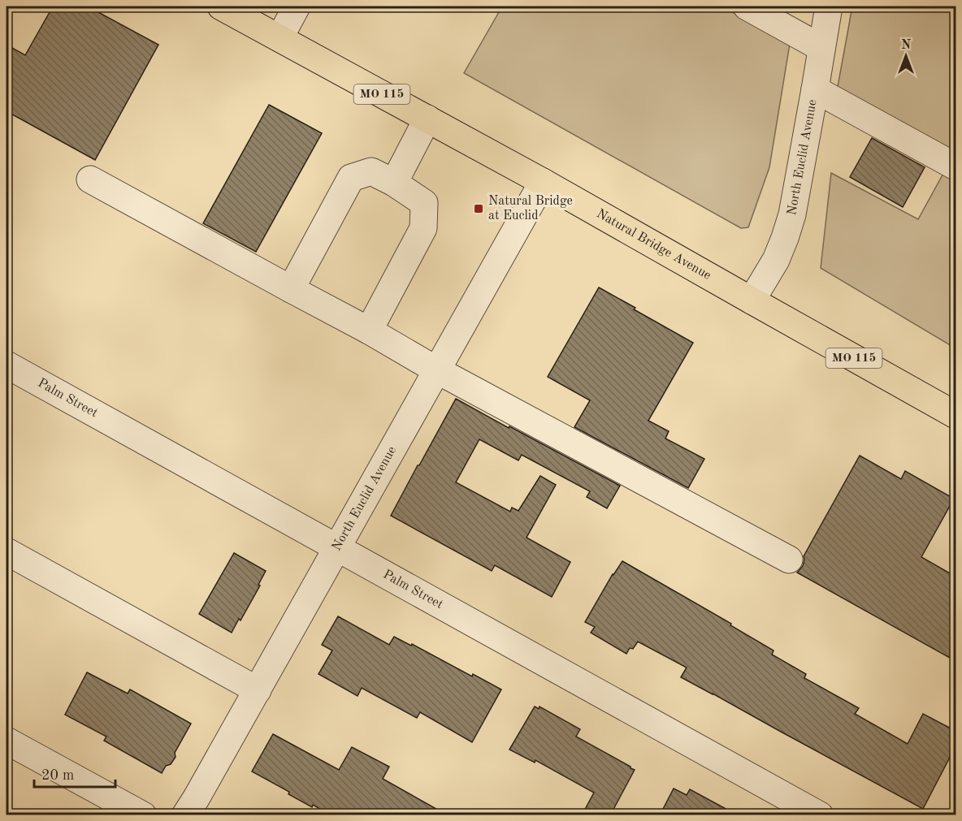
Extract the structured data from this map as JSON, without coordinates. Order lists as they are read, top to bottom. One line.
{"streets":{"main road":["MO 115","Natural Bridge Avenue"],"street":["North Euclid Avenue","Palm Street"]},"crossings":[["North Euclid Avenue","Natural Bridge Avenue"],["North Euclid Avenue","Palm Street"]],"places":{"transit":["Natural Bridge at Euclid"]},"scale_bar":"20 m","north":"top"}
